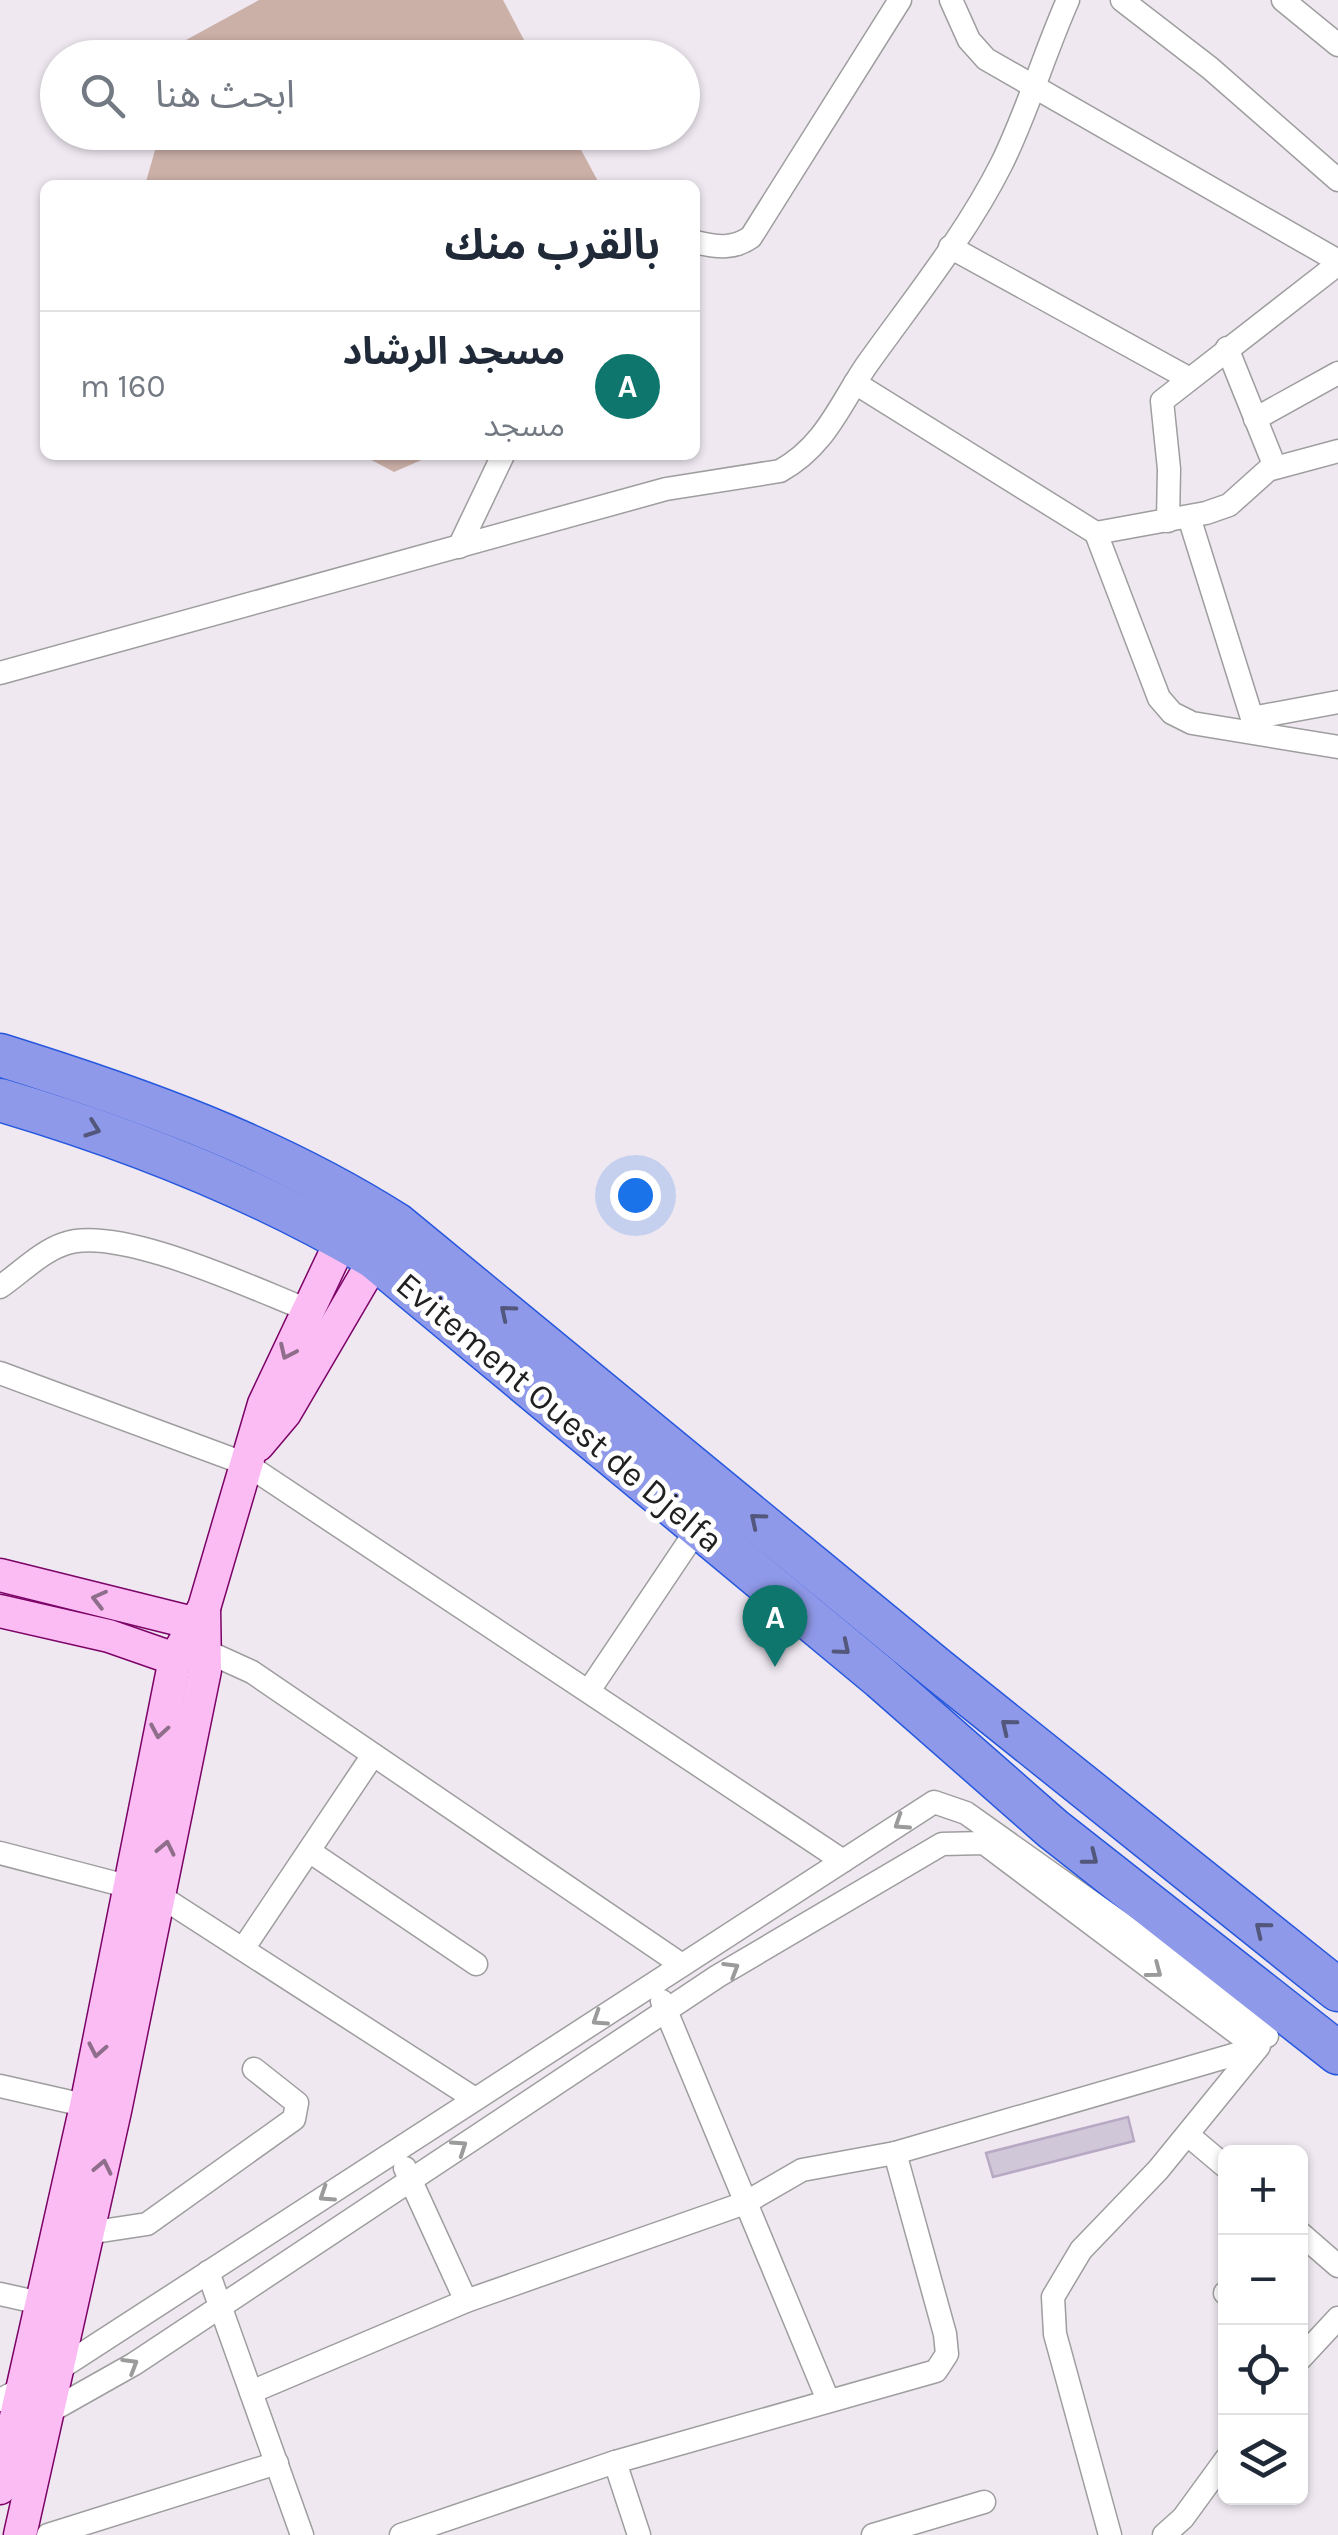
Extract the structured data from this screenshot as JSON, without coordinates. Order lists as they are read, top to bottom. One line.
{"streets":{"highway":["Evitement Ouest de Djelfa"]},"page":{"search":"ابحث هنا","heading":"بالقرب منك","list":[{"mark":"A","name":"مسجد الرشاد","note":"مسجد","value":"160 m"}],"pins":"A","map_buttons":["+","−"]}}
